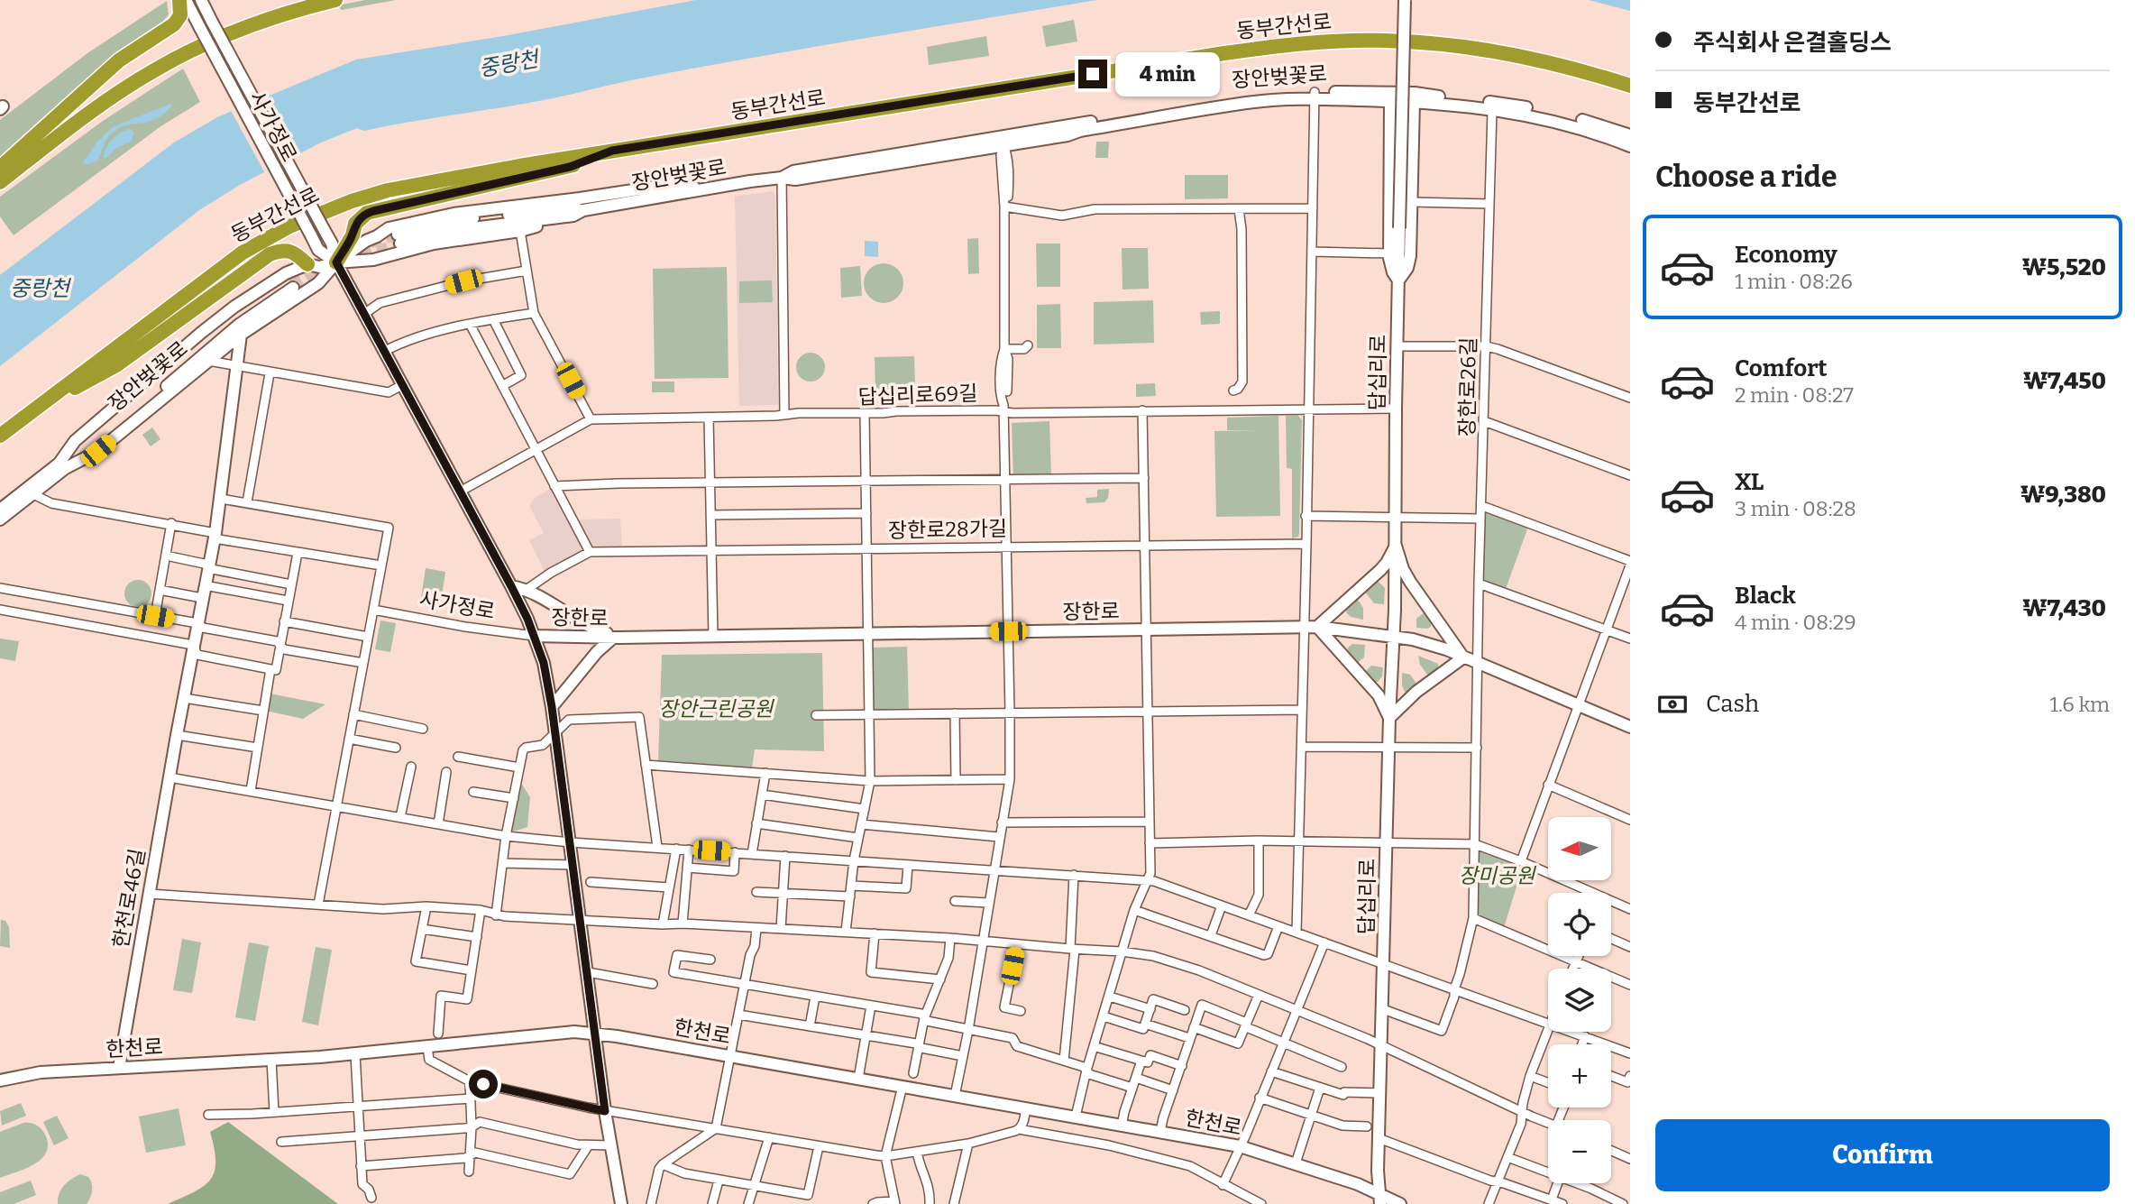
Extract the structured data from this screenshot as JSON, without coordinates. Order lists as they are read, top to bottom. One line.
{"streets":{"highway":["동부간선로"],"main road":["장안벚꽃로","사가정로","답십리로","장한로","한천로46길","한천로"],"street":["장한로26길","답십리로69길","장한로28가길"]},"crossings":[["장안벚꽃로","장한로26길"],["사가정로","답십리로69길"],["사가정로","장한로"],["사가정로","한천로"],["답십리로","답십리로69길"],["답십리로","장한로"],["답십리로","한천로"],["장한로26길","장한로"],["한천로46길","한천로"]],"water":["중랑천"],"parks":["장안근린공원","장미공원"],"north":"left","page":{"banner":["주식회사 은결홀딩스","동부간선로"],"bubble":"4 min","heading":"Choose a ride","list":[{"name":"Economy","note":"1 min · 08:26","value":"₩5,520"},{"name":"Comfort","note":"2 min · 08:27","value":"₩7,450"},{"name":"XL","note":"3 min · 08:28","value":"₩9,380"},{"name":"Black","note":"4 min · 08:29","value":"₩7,430"}],"pay":["Cash","1.6 km"],"map_buttons":["+","−"],"buttons":"Confirm"}}
